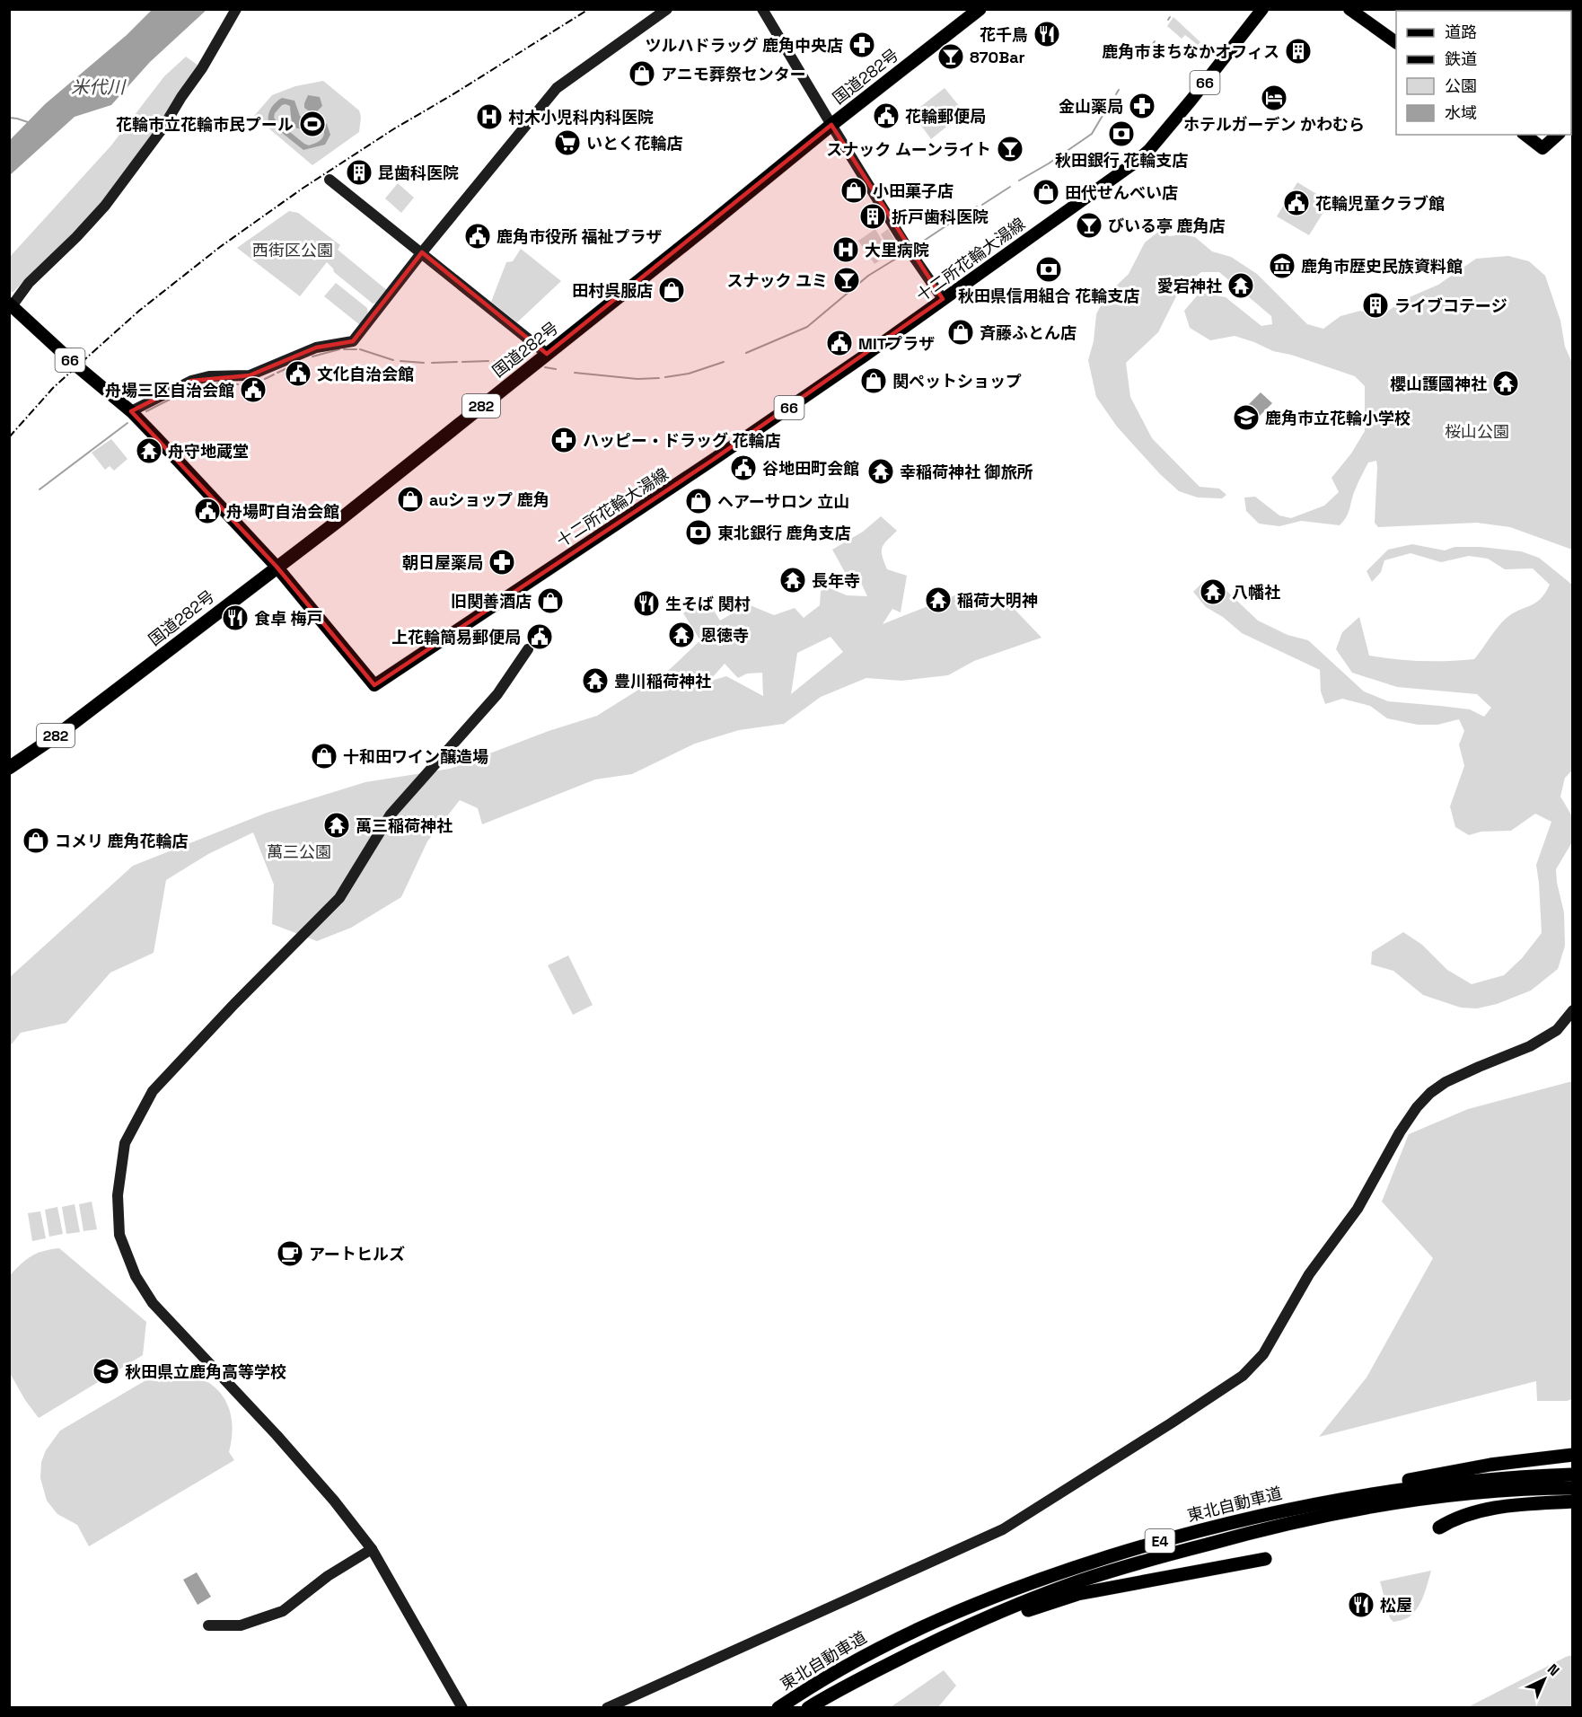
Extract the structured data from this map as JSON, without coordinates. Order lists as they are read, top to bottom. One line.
{"streets":{"highway":["国道282号","282","東北自動車道","E4"],"main road":["66","十二所花輪大湯線"]},"crossings":[["国道282号","十二所花輪大湯線"]],"water":["米代川"],"parks":["西街区公園","桜山公園","萬三公園"],"places":{"restaurant":["花千鳥","生そば 関村","食卓 梅戸","松屋"],"pharmacy":["ツルハドラッグ 鹿角中央店","金山薬局","ハッピー・ドラッグ 花輪店","朝日屋薬局"],"building":["鹿角市まちなかオフィス","昆歯科医院","折戸歯科医院","ライブコテージ"],"bar":["870Bar","スナック ムーンライト","びいる亭 鹿角店","スナック ユミ"],"shop":["アニモ葬祭センター","小田菓子店","田代せんべい店","田村呉服店","斉藤ふとん店","関ペットショップ","auショップ 鹿角","ヘアーサロン 立山","旧関善酒店","十和田ワイン醸造場","コメリ 鹿角花輪店"],"hotel":["ホテルガーデン かわむら"],"public building":["花輪郵便局","花輪児童クラブ館","鹿角市役所 福祉プラザ","MITプラザ","文化自治会館","舟場三区自治会館","谷地田町会館","舟場町自治会館","上花輪簡易郵便局"],"hospital":["村木小児科内科医院","大里病院"],"sports":["花輪市立花輪市民プール"],"bank":["秋田銀行 花輪支店","秋田県信用組合 花輪支店","東北銀行 鹿角支店"],"supermarket":["いとく花輪店"],"museum":["鹿角市歴史民族資料館"],"temple":["愛宕神社","櫻山護國神社","舟守地蔵堂","幸稲荷神社 御旅所","長年寺","八幡社","稲荷大明神","恩徳寺","豊川稲荷神社","萬三稲荷神社"],"school or university":["鹿角市立花輪小学校","秋田県立鹿角高等学校"],"cafe":["アートヒルズ"]},"legend":["道路","鉄道","公園","水域"],"north":"top right"}
